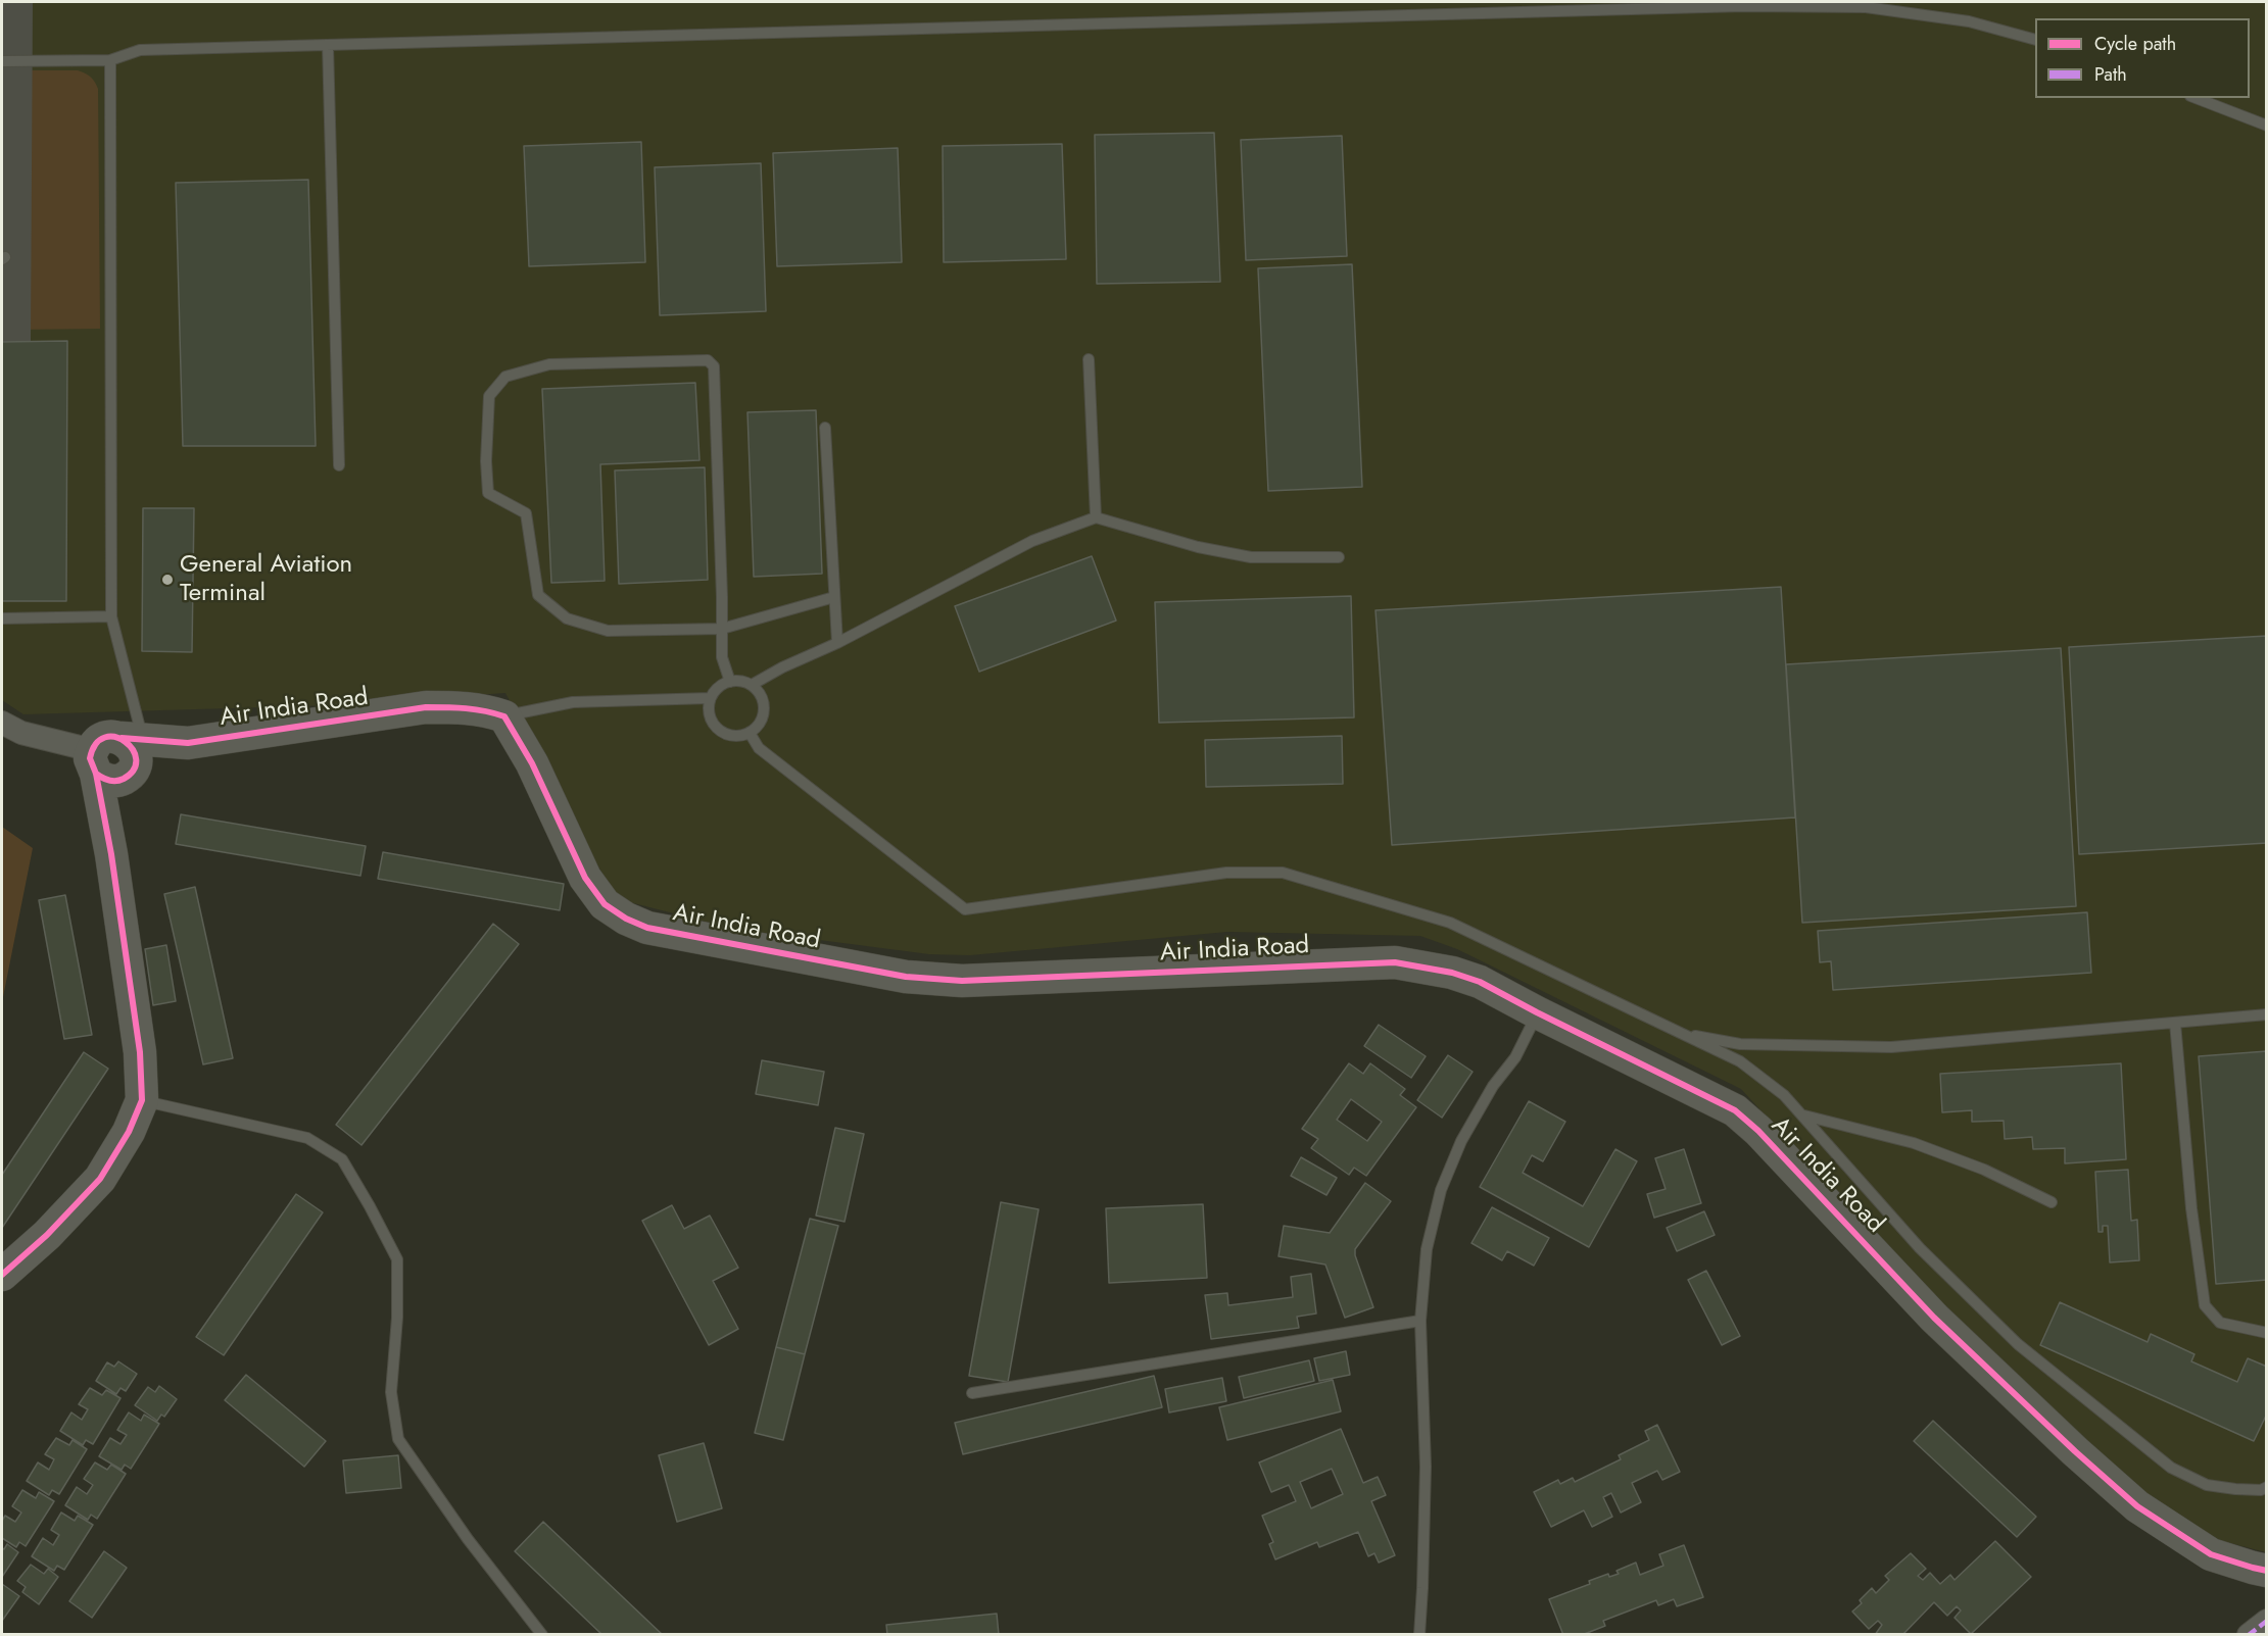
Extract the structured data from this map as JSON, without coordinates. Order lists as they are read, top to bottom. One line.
{"streets":{"street":["Air India Road"]},"places":["General Aviation Terminal"],"legend":["Cycle path","Path"]}
